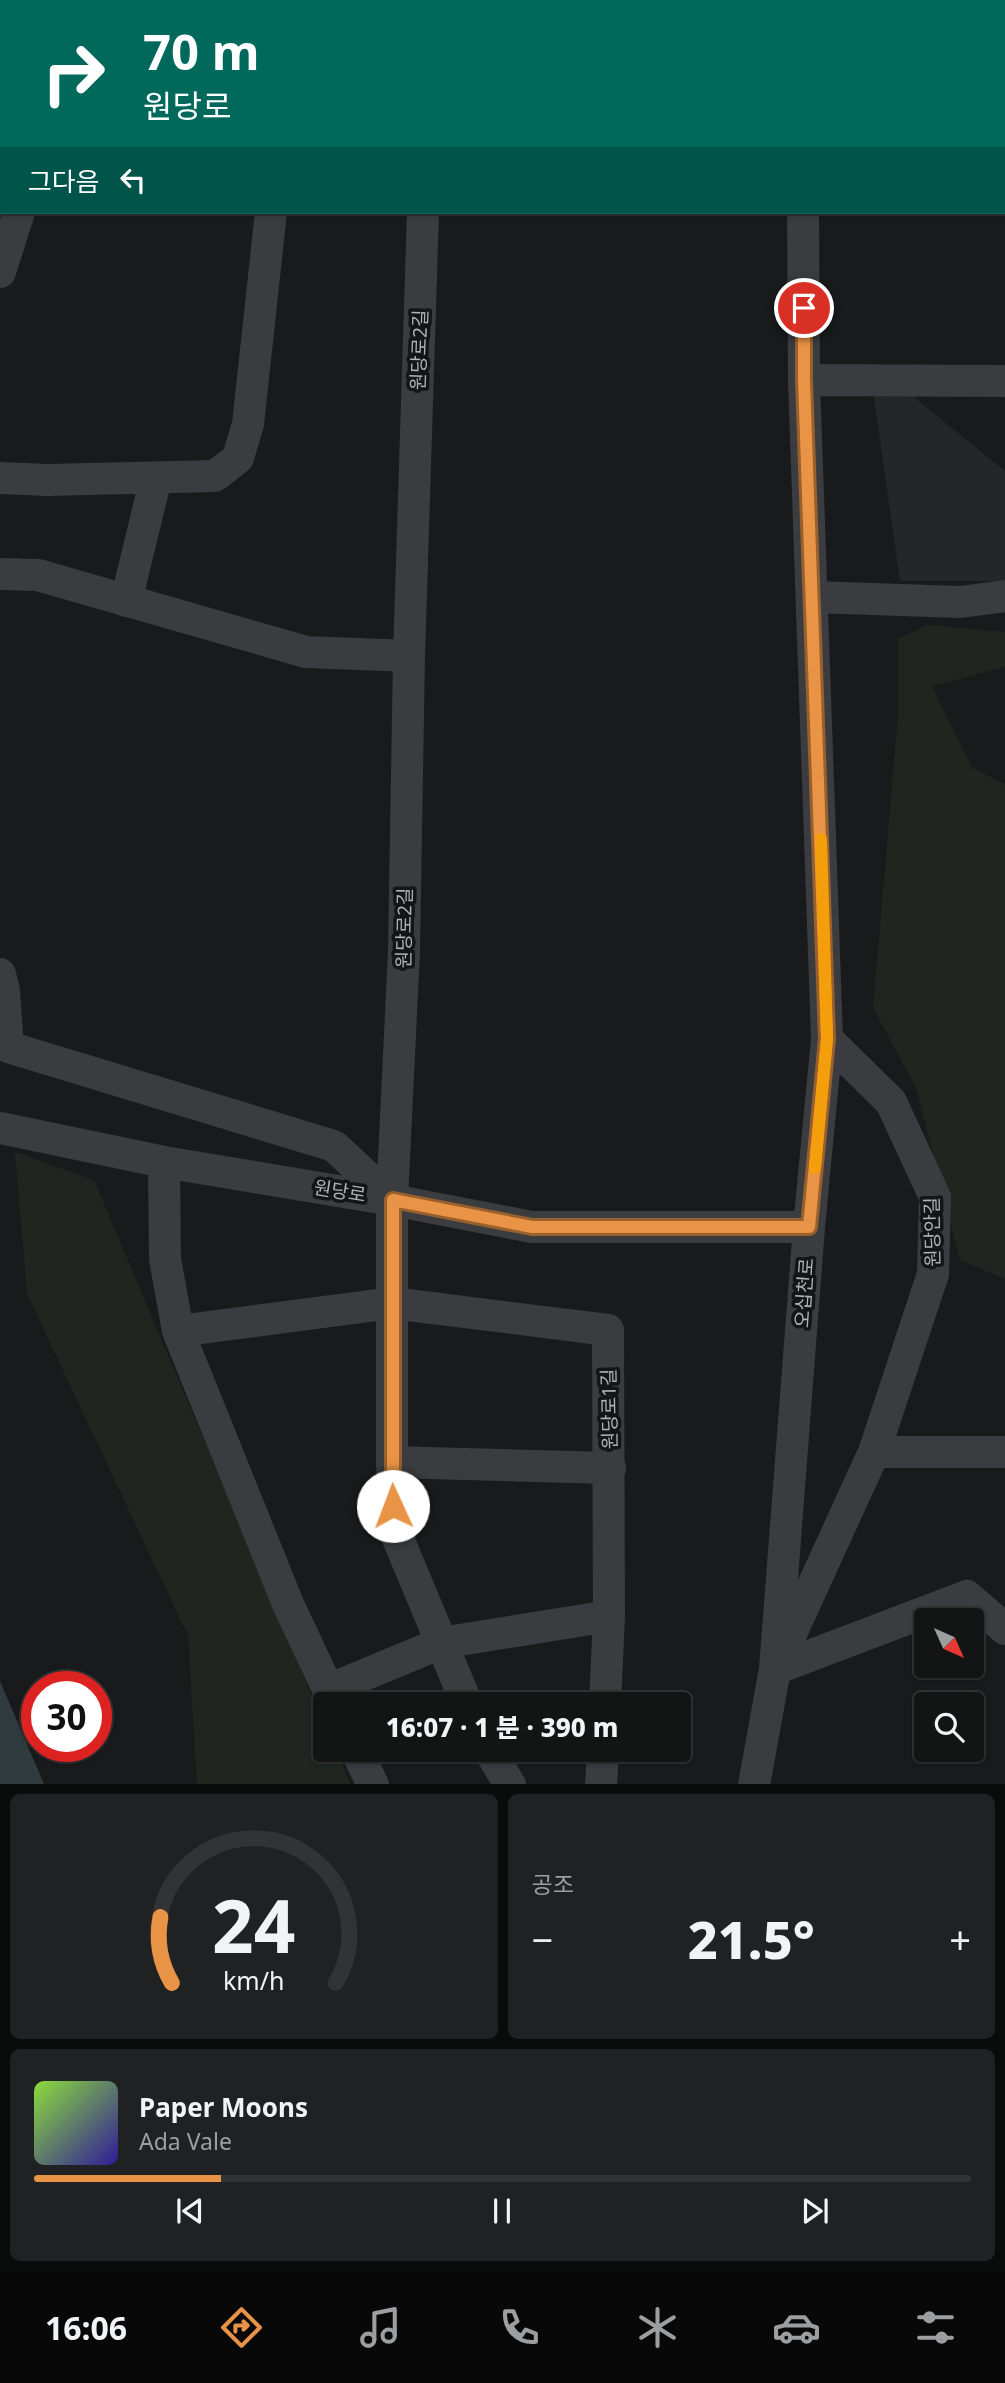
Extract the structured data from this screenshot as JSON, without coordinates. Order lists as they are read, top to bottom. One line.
{"streets":{"street":["원당로2길","원당로","원당안길","오십천로","원당로1길"]},"crossings":[["원당로2길","원당로"],["원당로","오십천로"],["원당안길","오십천로"]],"north":"bottom right","page":{"turn":["70 m","원당로"],"then":"그다음","limit":"30","trip":"16:07 · 1 분 · 390 m","tile":"공조","heat":["−","21.5°","+"],"song":["Paper Moons","Ada Vale"],"tabs":"16:06","gauge":["24","km/h"]}}
